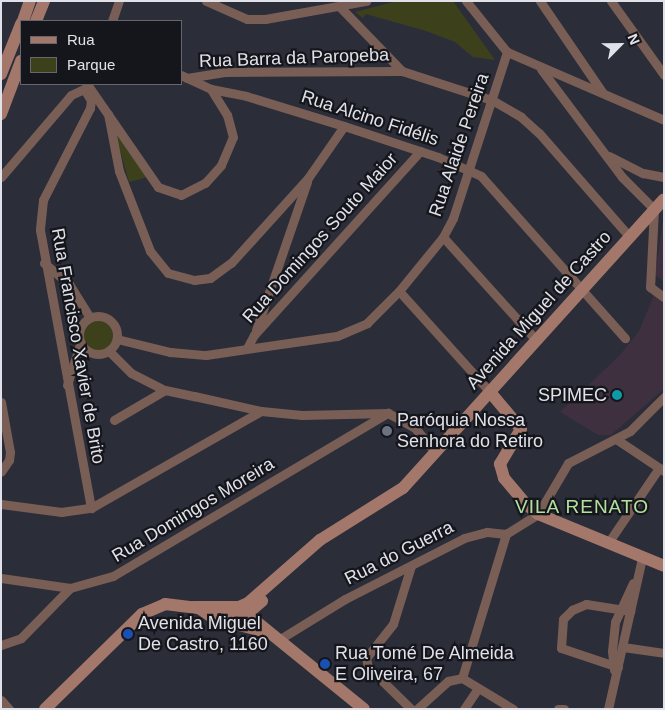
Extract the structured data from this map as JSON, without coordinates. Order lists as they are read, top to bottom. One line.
{"streets":{"street":["Rua Barra da Paropeba","Rua Alcino Fidélis","Rua Alaide Pereira","Rua Domingos Souto Maior","Avenida Miguel de Castro","Rua Francisco Xavier de Brito","Rua Domingos Moreira","Rua do Guerra"]},"crossings":[["Rua Barra da Paropeba","Rua Alcino Fidélis"],["Rua Alcino Fidélis","Rua Alaide Pereira"],["Rua Alcino Fidélis","Rua Domingos Souto Maior"],["Rua Alcino Fidélis","Avenida Miguel de Castro"],["Rua Alaide Pereira","Rua Domingos Souto Maior"]],"districts":["VILA RENATO"],"places":["SPIMEC","Paróquia Nossa Senhora do Retiro","Avenida Miguel De Castro, 1160","Rua Tomé De Almeida E Oliveira, 67"],"legend":["Rua","Parque"],"north":"top right"}
